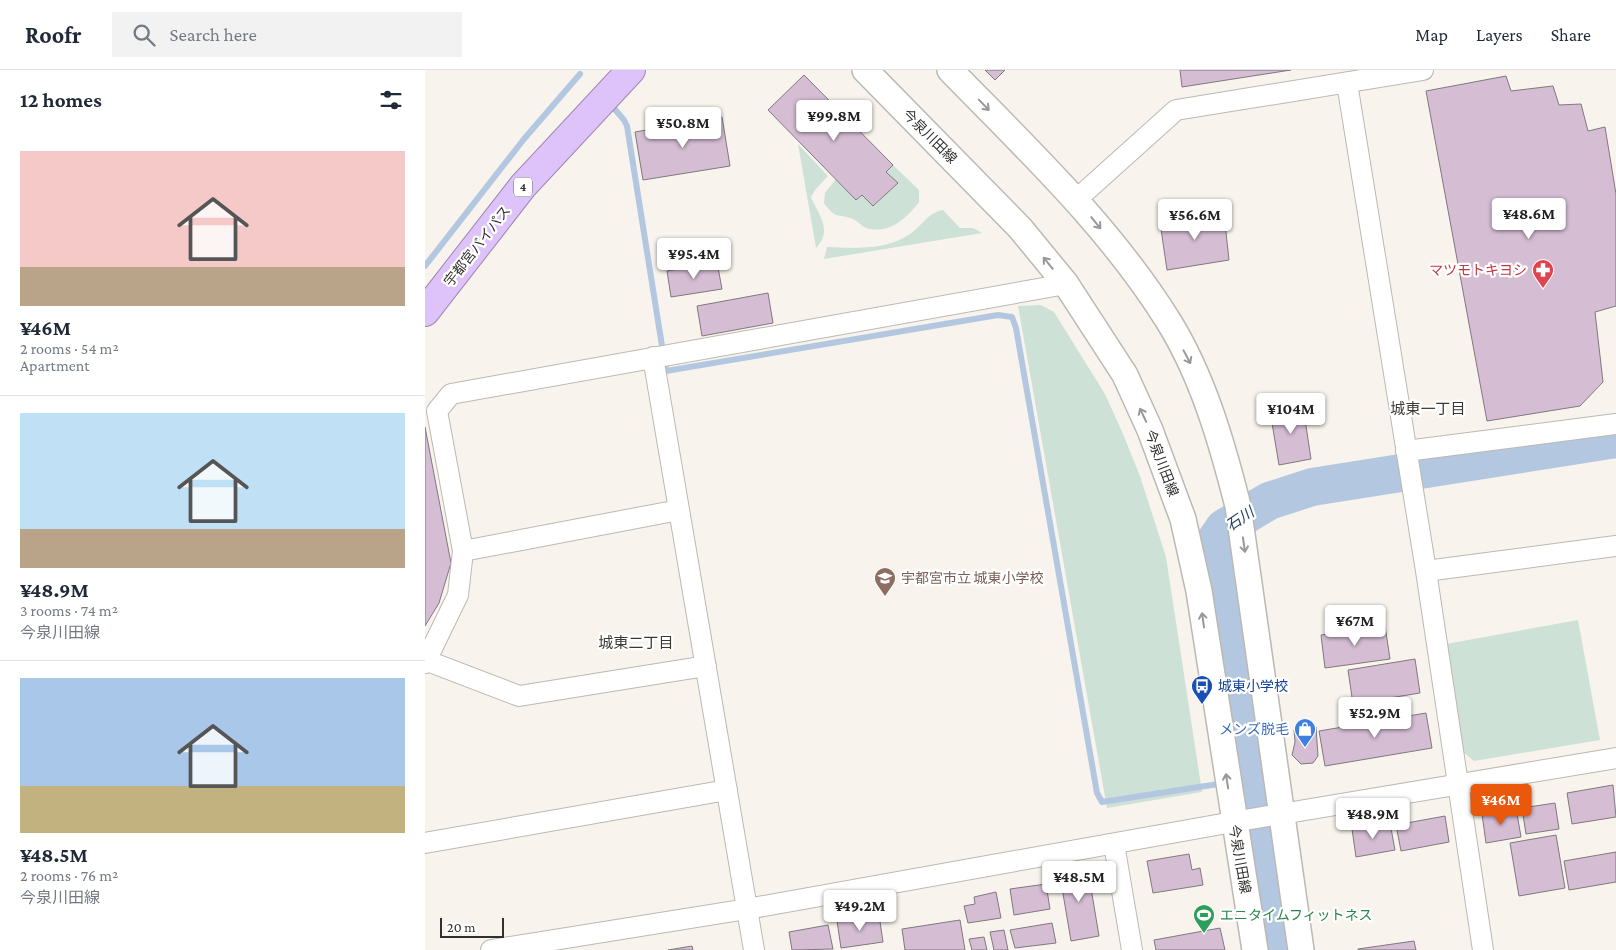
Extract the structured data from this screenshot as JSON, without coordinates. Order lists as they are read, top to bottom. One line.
{"streets":{"highway":["4","宇都宮バイパス"],"street":["今泉川田線"]},"districts":["城東一丁目","城東二丁目"],"water":["石川"],"places":{"pharmacy":["マツモトキヨシ"],"school or university":["宇都宮市立 城東小学校"],"bus stop":["城東小学校"],"shop":["メンズ脱毛"],"sports":["エニタイムフィットネス"]},"scale_bar":"20 m","page":{"header":"Roofr","search":"Search here","nav":["Map","Layers","Share"],"heading":"12 homes","price":["¥99.8M","¥50.8M","¥48.6M","¥56.6M","¥95.4M","¥104M","¥67M","¥52.9M","¥46M","¥48.9M","¥48.5M","¥49.2M"],"list":[{"name":"¥46M","note":"2 rooms · 54 m² · Apartment"},{"name":"¥48.9M","note":"3 rooms · 74 m² · 今泉川田線"},{"name":"¥48.5M","note":"2 rooms · 76 m² · 今泉川田線"}],"scale":"20 m"}}
